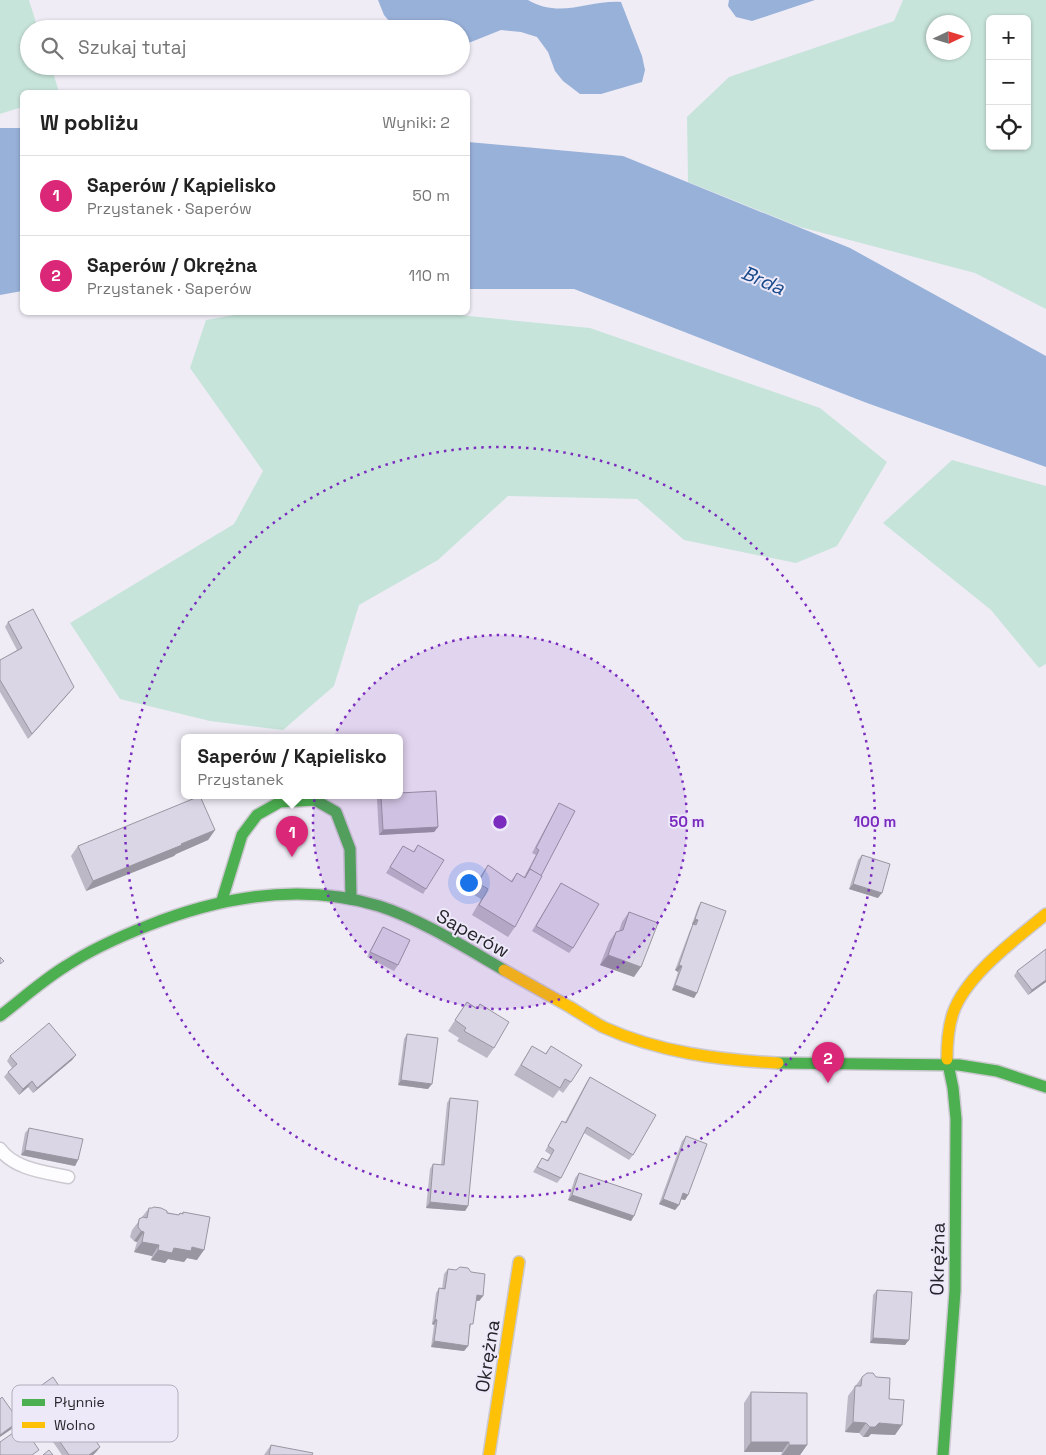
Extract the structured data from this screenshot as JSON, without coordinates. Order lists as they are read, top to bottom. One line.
{"streets":{"street":["Saperów","Okrężna"]},"crossings":[["Saperów","Okrężna"]],"water":["Brda"],"legend":["Płynnie","Wolno"],"north":"right","page":{"map_buttons":["+","−"],"search":"Szukaj tutaj","heading":["W pobliżu","Wyniki: 2"],"list":[{"mark":"1","name":"Saperów / Kąpielisko","note":"Przystanek · Saperów","value":"50 m"},{"mark":"2","name":"Saperów / Okrężna","note":"Przystanek · Saperów","value":"110 m"}],"popup":["Saperów / Kąpielisko","Przystanek"],"pins":["1","2"]},"rings":["50 m","100 m"]}
